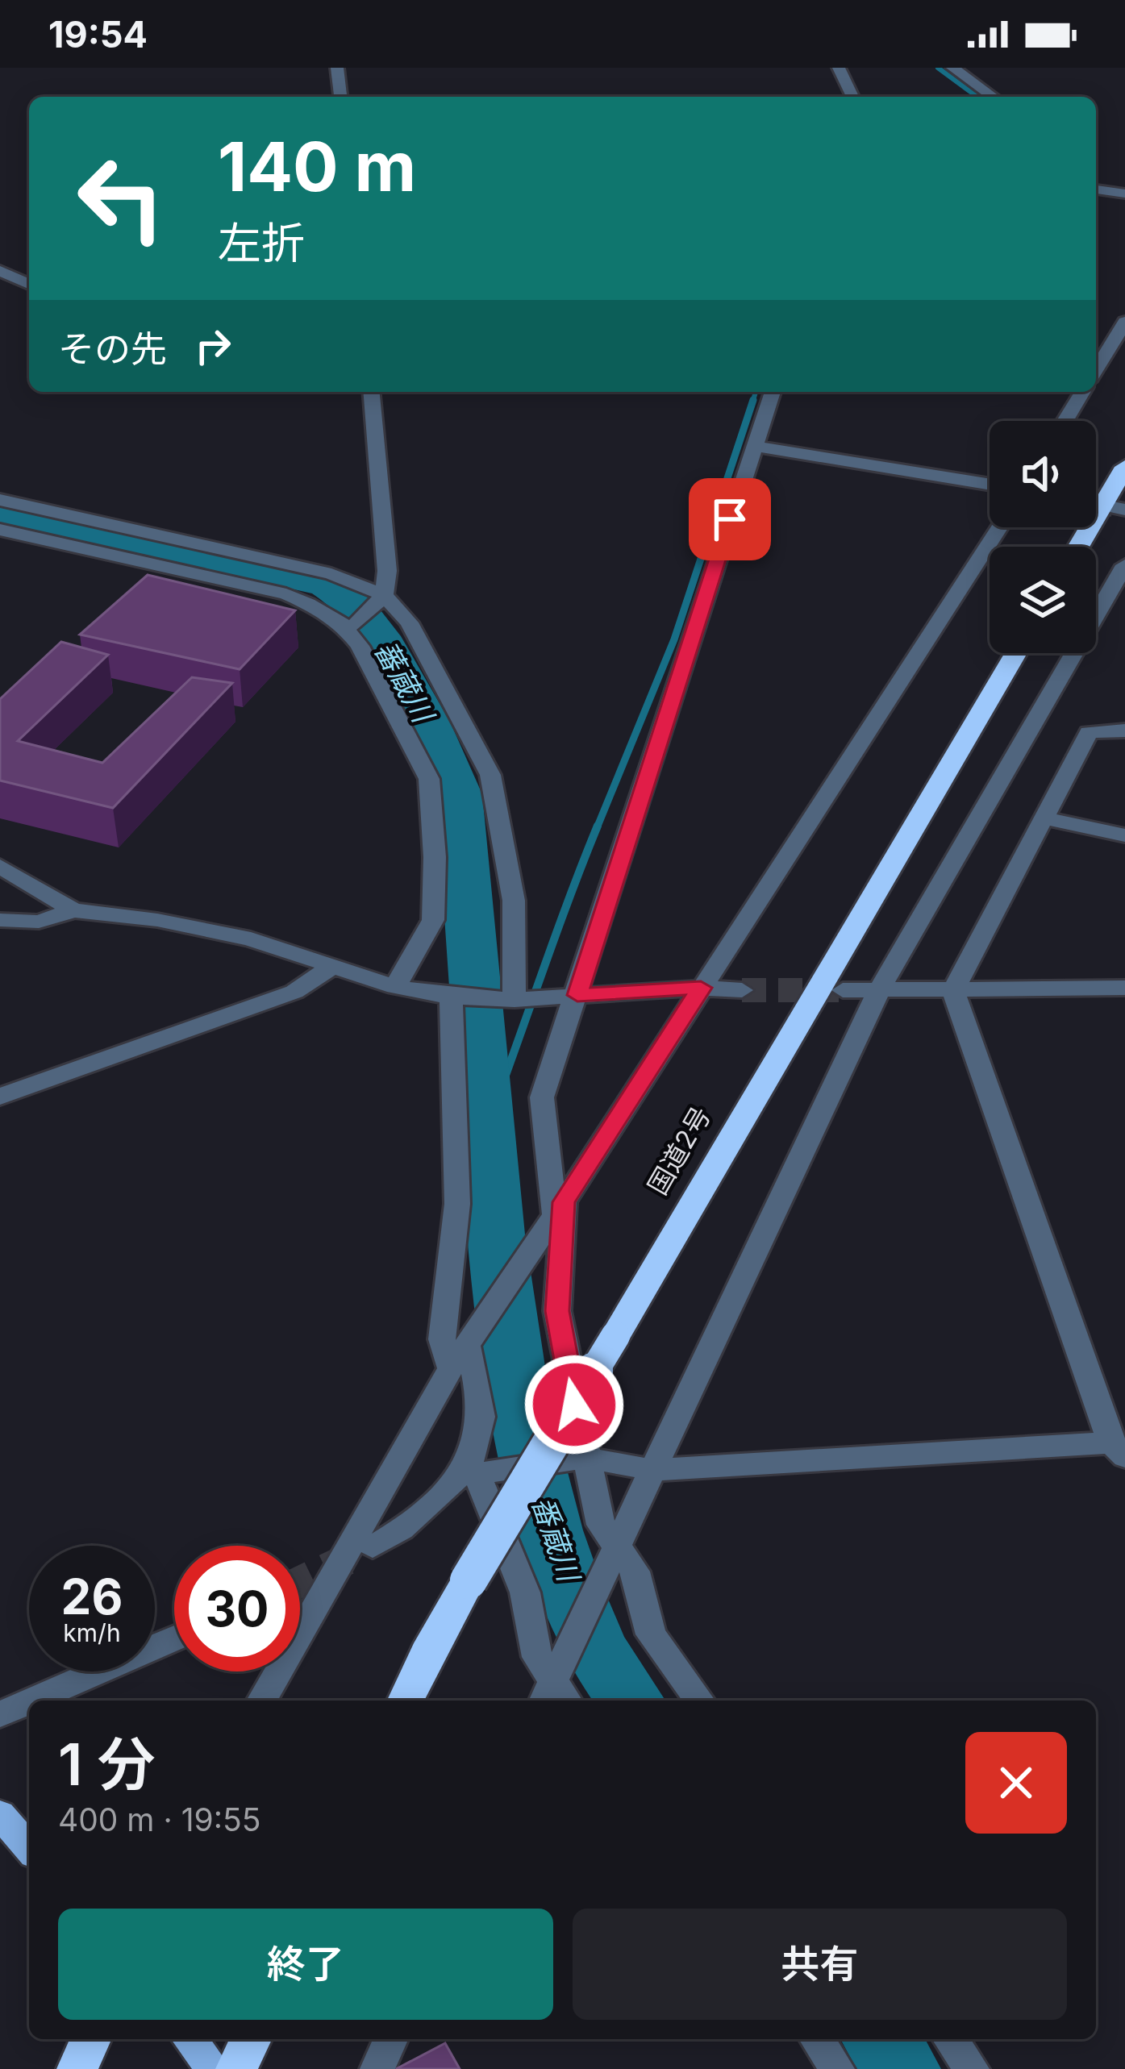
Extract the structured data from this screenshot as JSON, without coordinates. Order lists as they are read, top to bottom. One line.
{"streets":{"highway":["国道2号"]},"water":["蕃蔵川","番蔵川"],"page":{"status":"19:54","turn":["140 m","左折"],"then":"その先","speed":"26 km/h","limit":"30","heading":["1 分","400 m · 19:55"],"buttons":["終了","共有"]}}
